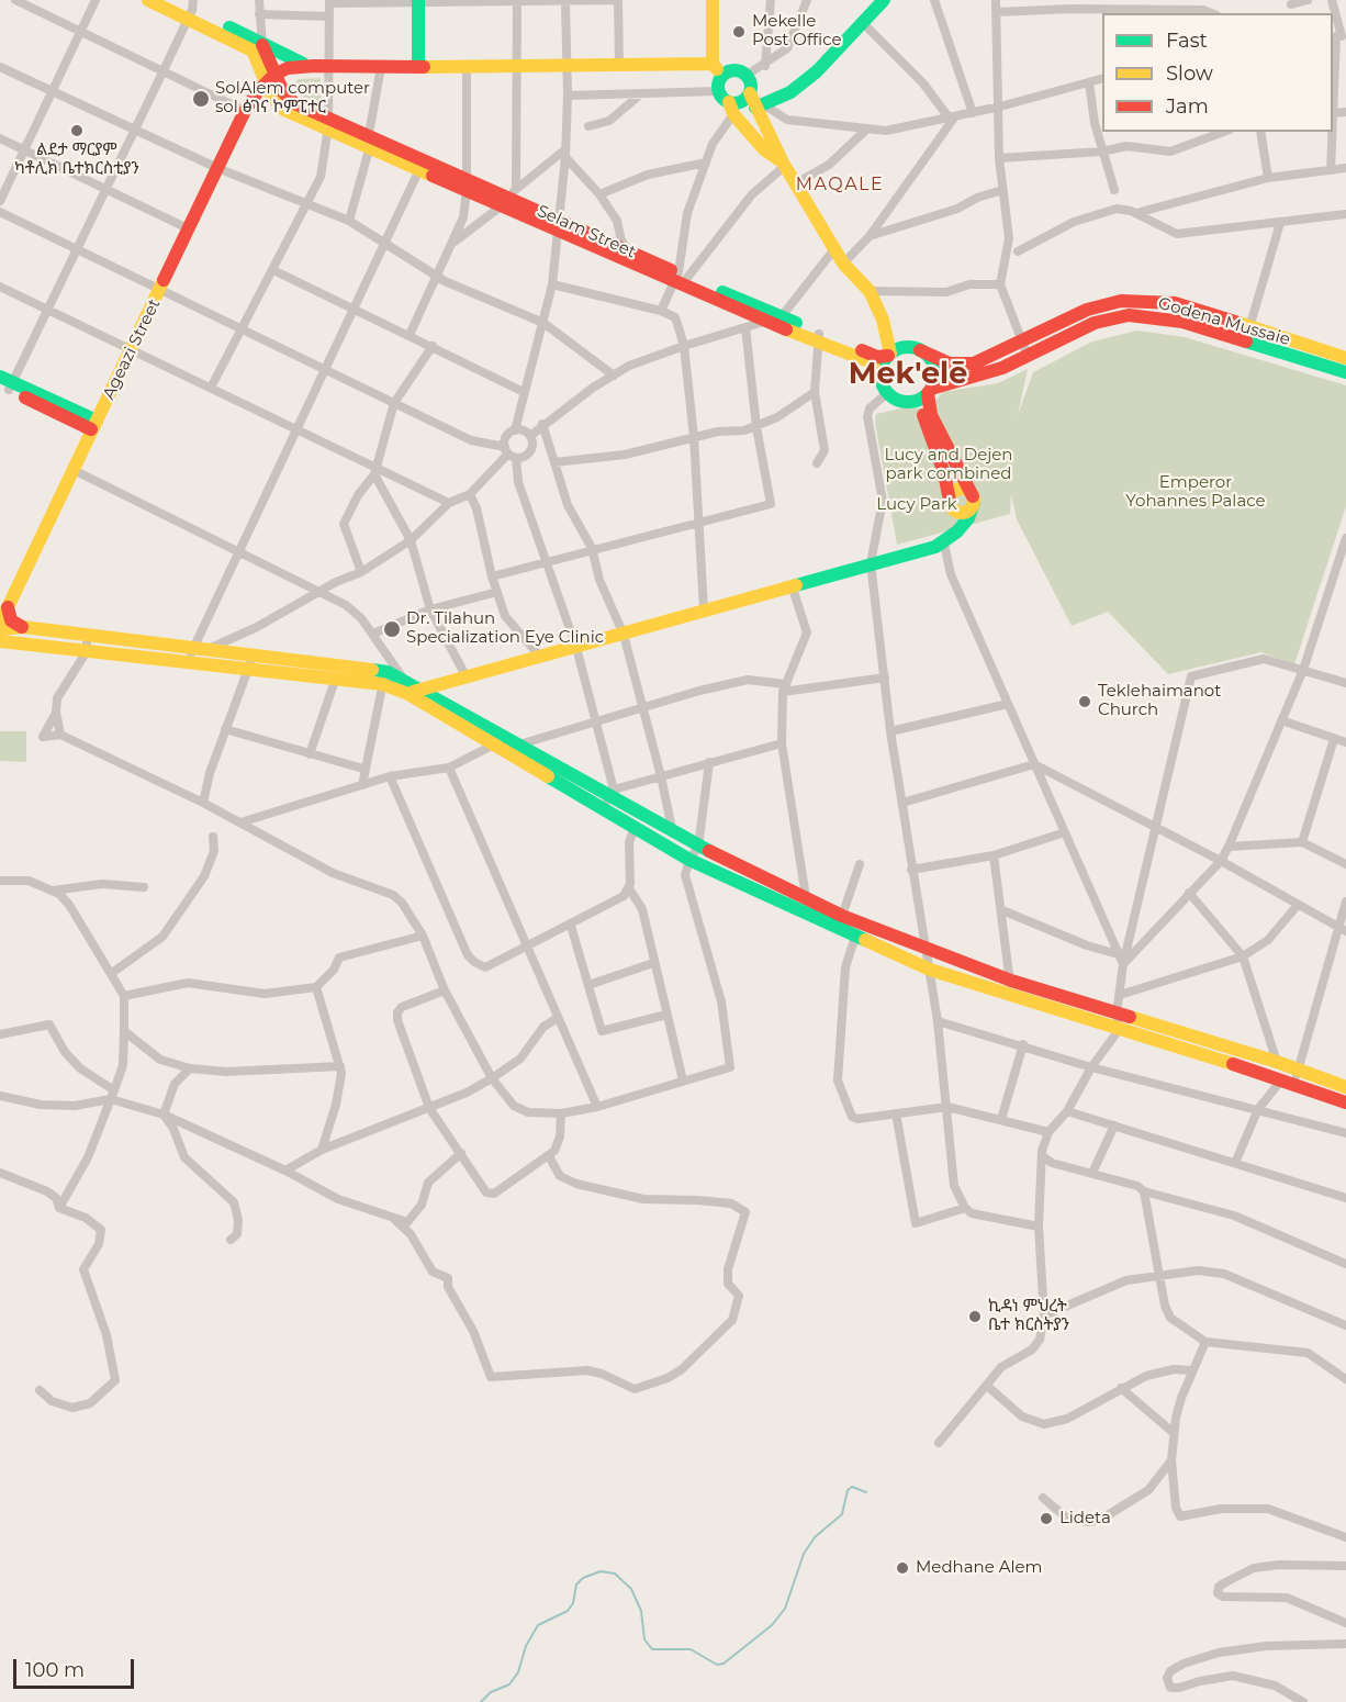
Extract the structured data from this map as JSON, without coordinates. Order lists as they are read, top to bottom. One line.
{"streets":{"street":["Selam Street","Godena Mussaie","Ageazi Street"]},"crossings":[["Selam Street","Ageazi Street"]],"districts":["MAQALE","Mek'elē"],"parks":["Lucy and Dejen park combined","Emperor Yohannes Palace","Lucy Park"],"places":["Mekelle Post Office","SolAlem computer sol ፅገና ኮምፒተር","ልደታ ማርያም ካቶሊክ ቤተክርስቲያን","Dr. Tilahun Specialization Eye Clinic","Teklehaimanot Church","ኪዳነ ምህረት ቤተ ክርስትያን","Lideta","Medhane Alem"],"legend":["Fast","Slow","Jam"],"scale_bar":"100 m"}
